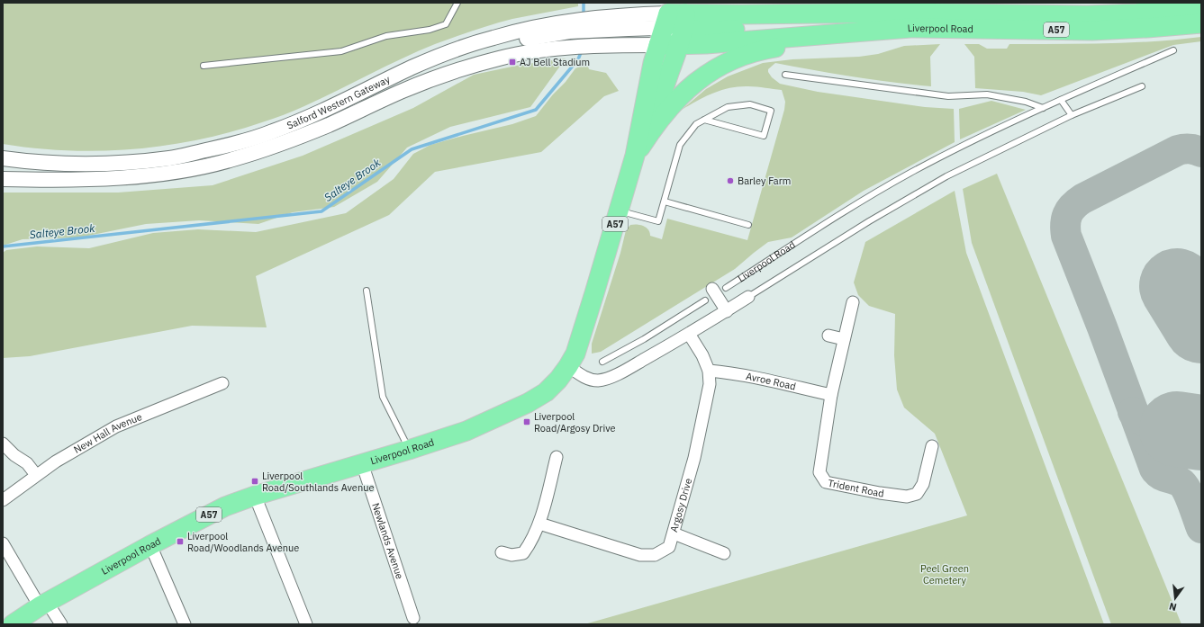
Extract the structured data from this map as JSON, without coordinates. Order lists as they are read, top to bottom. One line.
{"streets":{"highway":["Liverpool Road","A57"],"street":["Salford Western Gateway","Avroe Road","New Hall Avenue","Trident Road","Argosy Drive","Newlands Avenue"]},"crossings":[["Liverpool Road","A57"],["Liverpool Road","Salford Western Gateway"],["Liverpool Road","Newlands Avenue"],["Avroe Road","Trident Road"],["Avroe Road","Argosy Drive"]],"water":["Salteye Brook"],"parks":["Peel Green Cemetery"],"places":{"transit":["AJ Bell Stadium","Liverpool Road/Argosy Drive","Liverpool Road/Southlands Avenue","Liverpool Road/Woodlands Avenue"],"other":["Barley Farm"]},"north":"bottom"}
